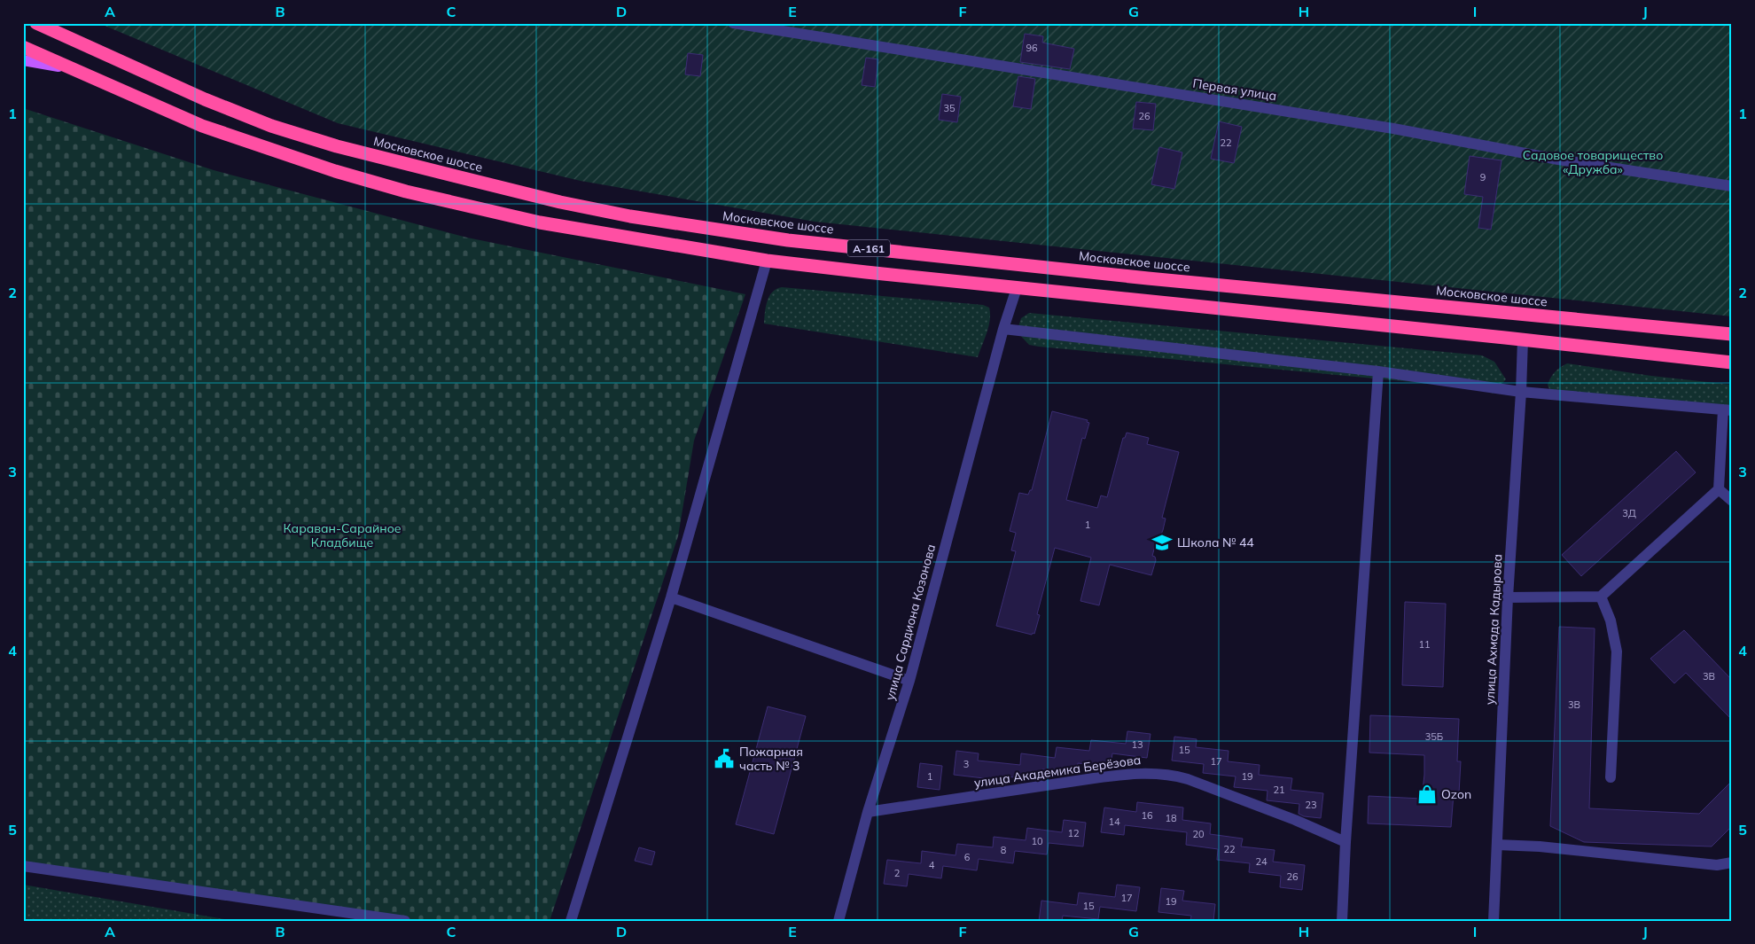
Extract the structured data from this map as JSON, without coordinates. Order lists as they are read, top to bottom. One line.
{"streets":{"highway":["Московское шоссе","А-161"],"street":["Первая улица","улица Сардиона Козонова","улица Ахмада Кадырова","улица Академика Берёзова"]},"crossings":[["А-161","улица Сардиона Козонова"],["А-161","улица Ахмада Кадырова"],["улица Сардиона Козонова","улица Академика Берёзова"]],"parks":["Садовое товарищество «Дружба»","Караван-Сарайное Кладбище"],"places":{"school or university":["Школа № 44"],"public building":["Пожарная часть № 3"],"shop":["Ozon"]},"house_numbers":["96","35","26","22","9","3Д","1","11","3В","3В","35Б","13","15","17","3","1","19","21","23","16","18","14","12","20","10","22","8","6","24","4","2","26","17","19","15"],"grid":{"columns":["A","B","C","D","E","F","G","H","I","J"],"rows":["1","2","3","4","5"]}}
